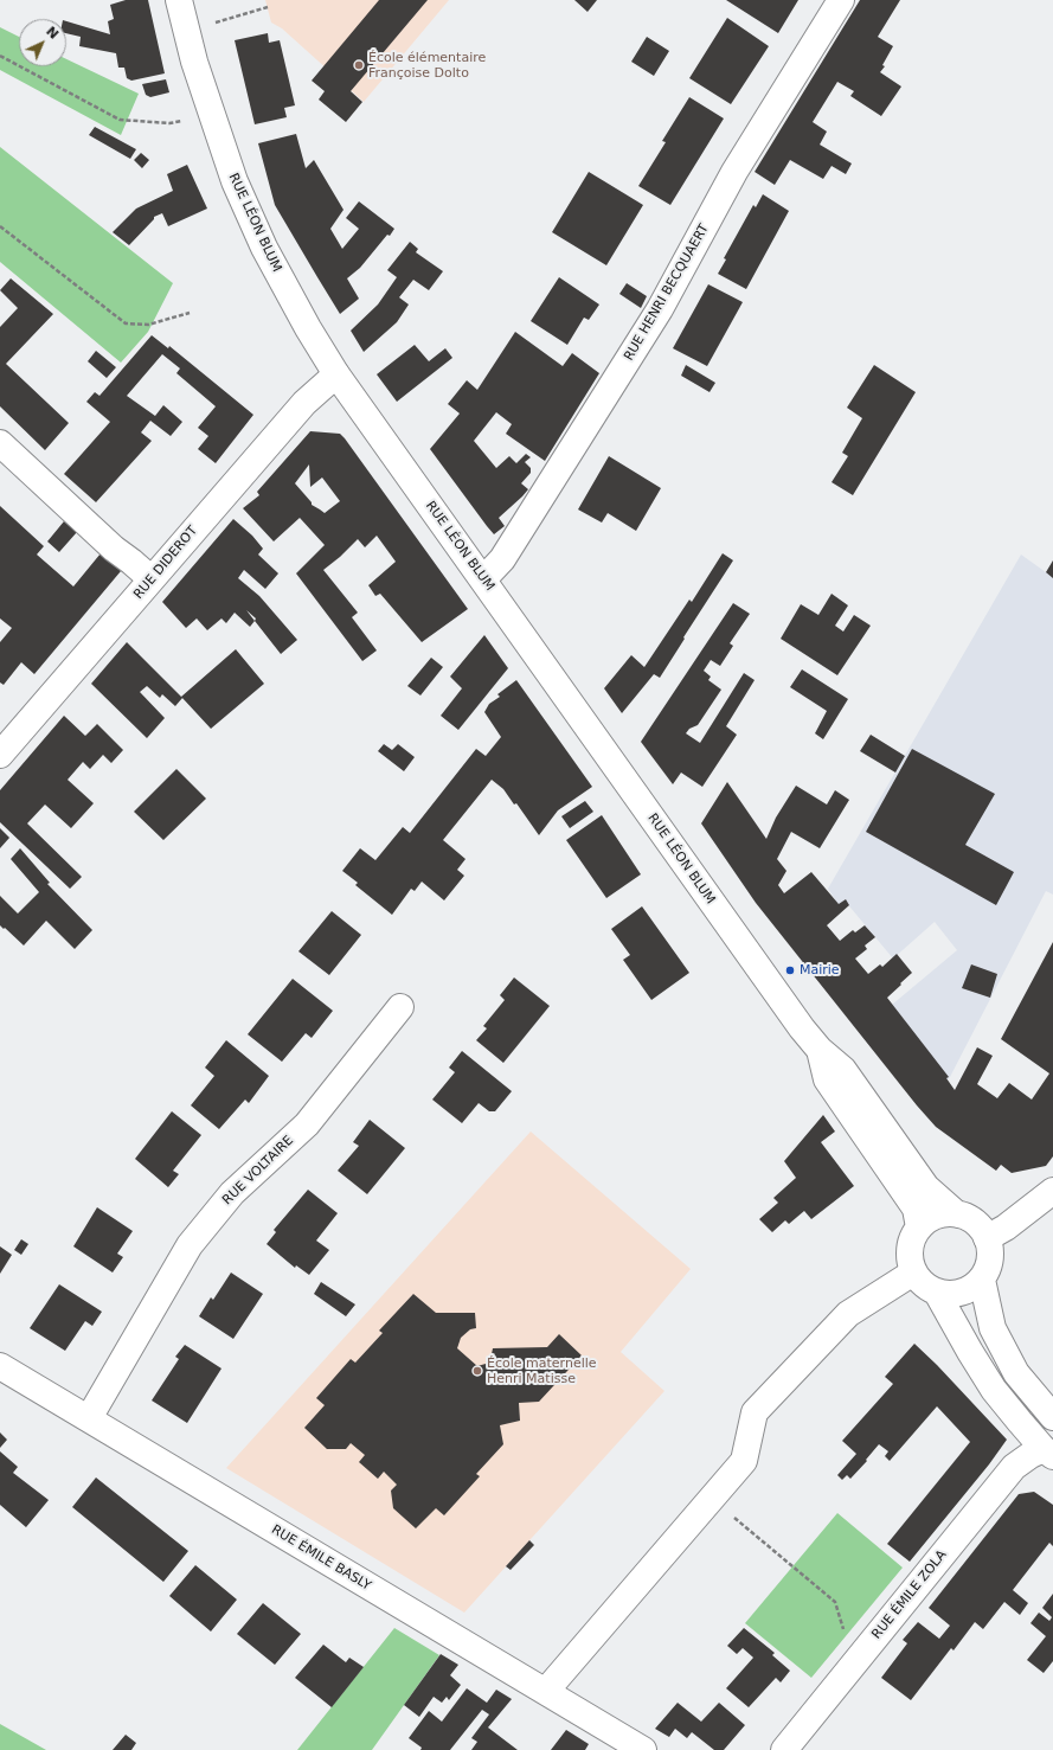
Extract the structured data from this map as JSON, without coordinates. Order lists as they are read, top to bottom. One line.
{"streets":{"street":["RUE LÉON BLUM","RUE HENRI BECQUAERT","RUE DIDEROT","RUE VOLTAIRE","RUE ÉMILE BASLY","RUE ÉMILE ZOLA"]},"crossings":[["RUE LÉON BLUM","RUE HENRI BECQUAERT"],["RUE LÉON BLUM","RUE DIDEROT"],["RUE VOLTAIRE","RUE ÉMILE BASLY"]],"places":["École élémentaire Françoise Dolto","Mairie","École maternelle Henri Matisse"],"north":"top right"}
